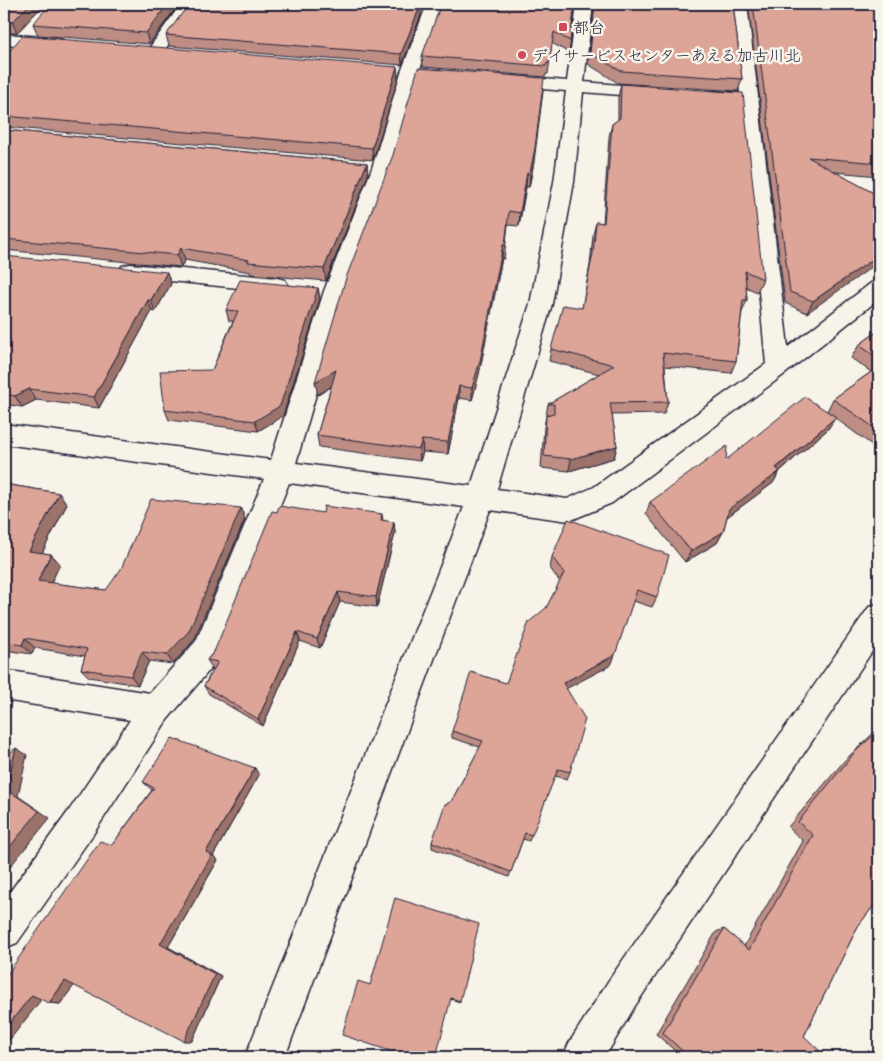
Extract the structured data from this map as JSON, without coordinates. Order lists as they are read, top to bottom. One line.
{"places":{"transit":["都台"],"other":["デイサービスセンターあえる加古川北"]}}
